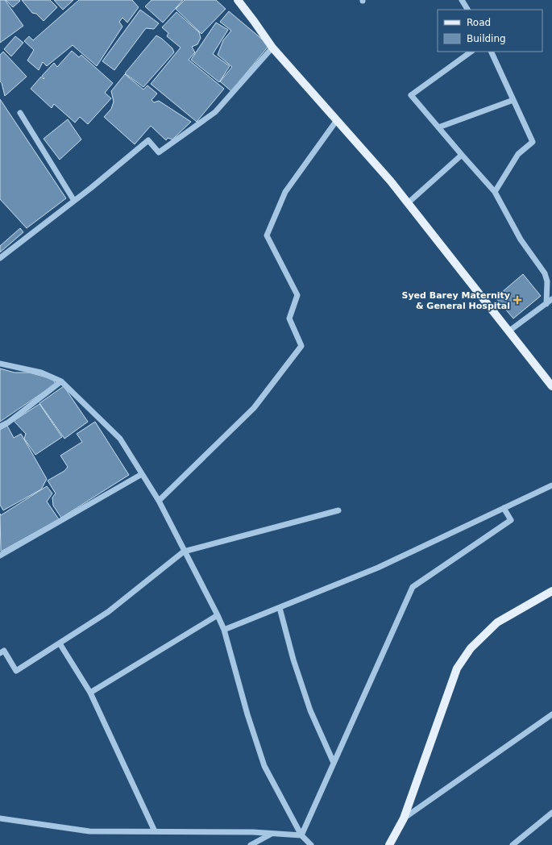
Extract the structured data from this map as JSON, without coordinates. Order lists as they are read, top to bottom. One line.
{"places":{"health":["Syed Barey Maternity & General Hospital"]},"legend":["Road","Building"]}
